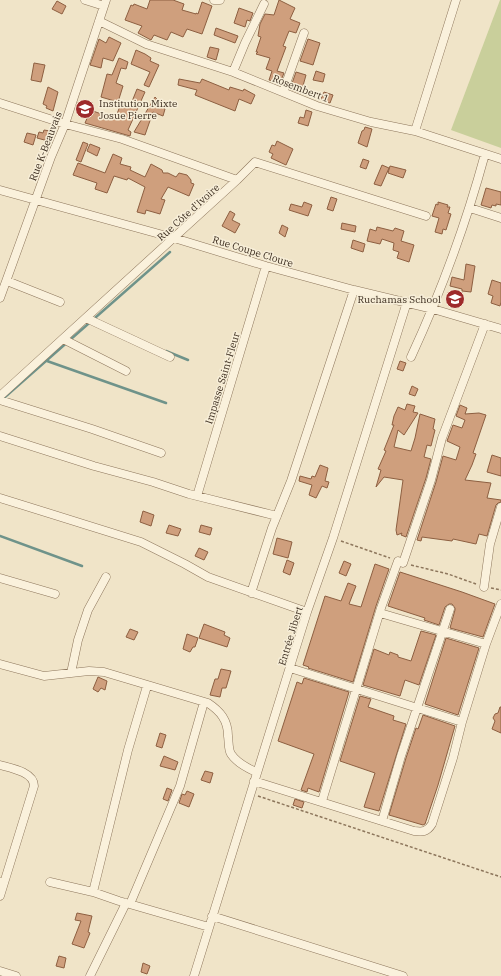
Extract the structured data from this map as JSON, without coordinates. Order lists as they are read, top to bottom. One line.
{"streets":{"street":["Rosembert 1","Rue K-Beauvais","Rue Côte d'Ivoire","Rue Coupe Cloure","Impasse Saint-Fleur","Entrée Jibert"]},"crossings":[["Rosembert 1","Rue K-Beauvais"],["Rue K-Beauvais","Rue Coupe Cloure"],["Rue Côte d'Ivoire","Rue Coupe Cloure"],["Rue Coupe Cloure","Impasse Saint-Fleur"],["Rue Coupe Cloure","Entrée Jibert"]],"places":{"school or university":["Institution Mixte Josue Pierre","Ruchamas School"]}}
